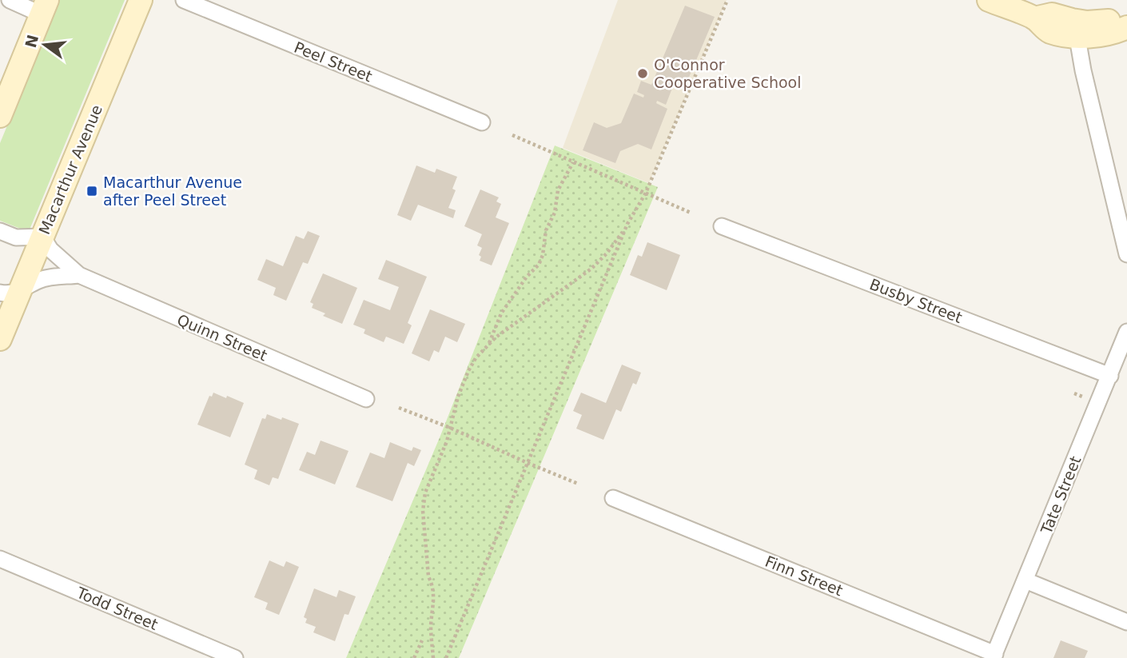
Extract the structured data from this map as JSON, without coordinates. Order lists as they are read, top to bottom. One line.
{"streets":{"main road":["Macarthur Avenue"],"street":["Peel Street","Busby Street","Quinn Street","Tate Street","Finn Street","Todd Street"]},"crossings":[["Macarthur Avenue","Quinn Street"],["Busby Street","Tate Street"],["Tate Street","Finn Street"]],"places":{"other":["O'Connor Cooperative School"],"transit":["Macarthur Avenue after Peel Street"]},"north":"left"}
